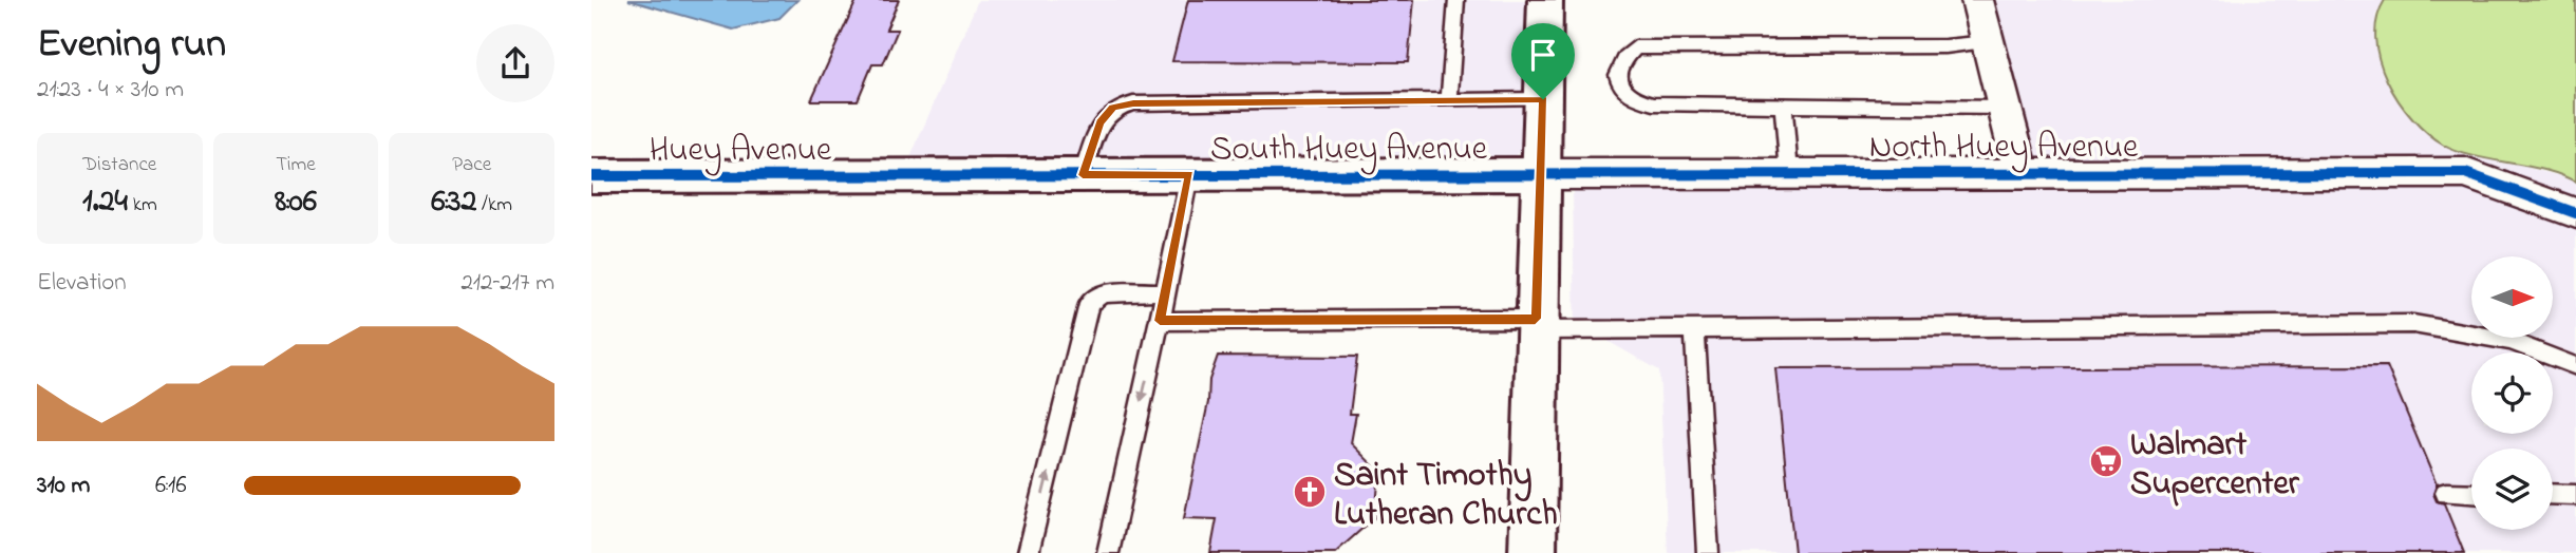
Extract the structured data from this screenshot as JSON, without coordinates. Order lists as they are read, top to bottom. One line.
{"streets":{"street":["North Huey Avenue","South Huey Avenue","Huey Avenue"]},"crossings":[["North Huey Avenue","South Huey Avenue"],["South Huey Avenue","Huey Avenue"]],"places":{"supermarket":["Walmart Supercenter"],"church":["Saint Timothy Lutheran Church"]},"north":"right","page":{"heading":["Evening run","21:23 · 4 × 310 m"],"stats":[["Distance","1.24 km"],["Time","8:06"],["Pace","6:32 /km"]],"chart":["Elevation","212–217 m"],"list":[{"name":"310 m","note":"6:16"}]}}
